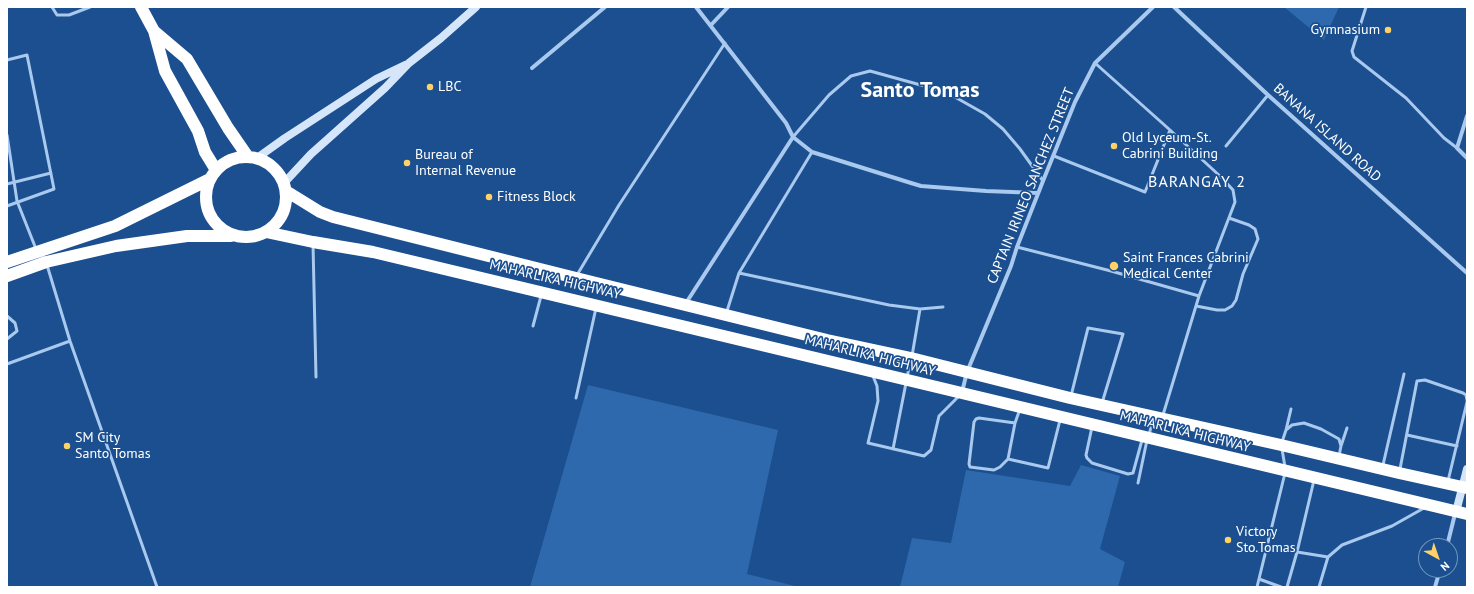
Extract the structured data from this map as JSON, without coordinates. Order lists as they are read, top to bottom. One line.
{"streets":{"highway":["MAHARLIKA HIGHWAY"],"street":["BANANA ISLAND ROAD","CAPTAIN IRINEO SANCHEZ STREET"]},"crossings":[["CAPTAIN IRINEO SANCHEZ STREET","MAHARLIKA HIGHWAY"]],"districts":["Santo Tomas","BARANGAY 2"],"places":["Gymnasium","LBC","Old Lyceum-St. Cabrini Building","Bureau of Internal Revenue","Fitness Block","Saint Frances Cabrini Medical Center","SM City Santo Tomas","Victory Sto.Tomas"],"north":"bottom right"}
